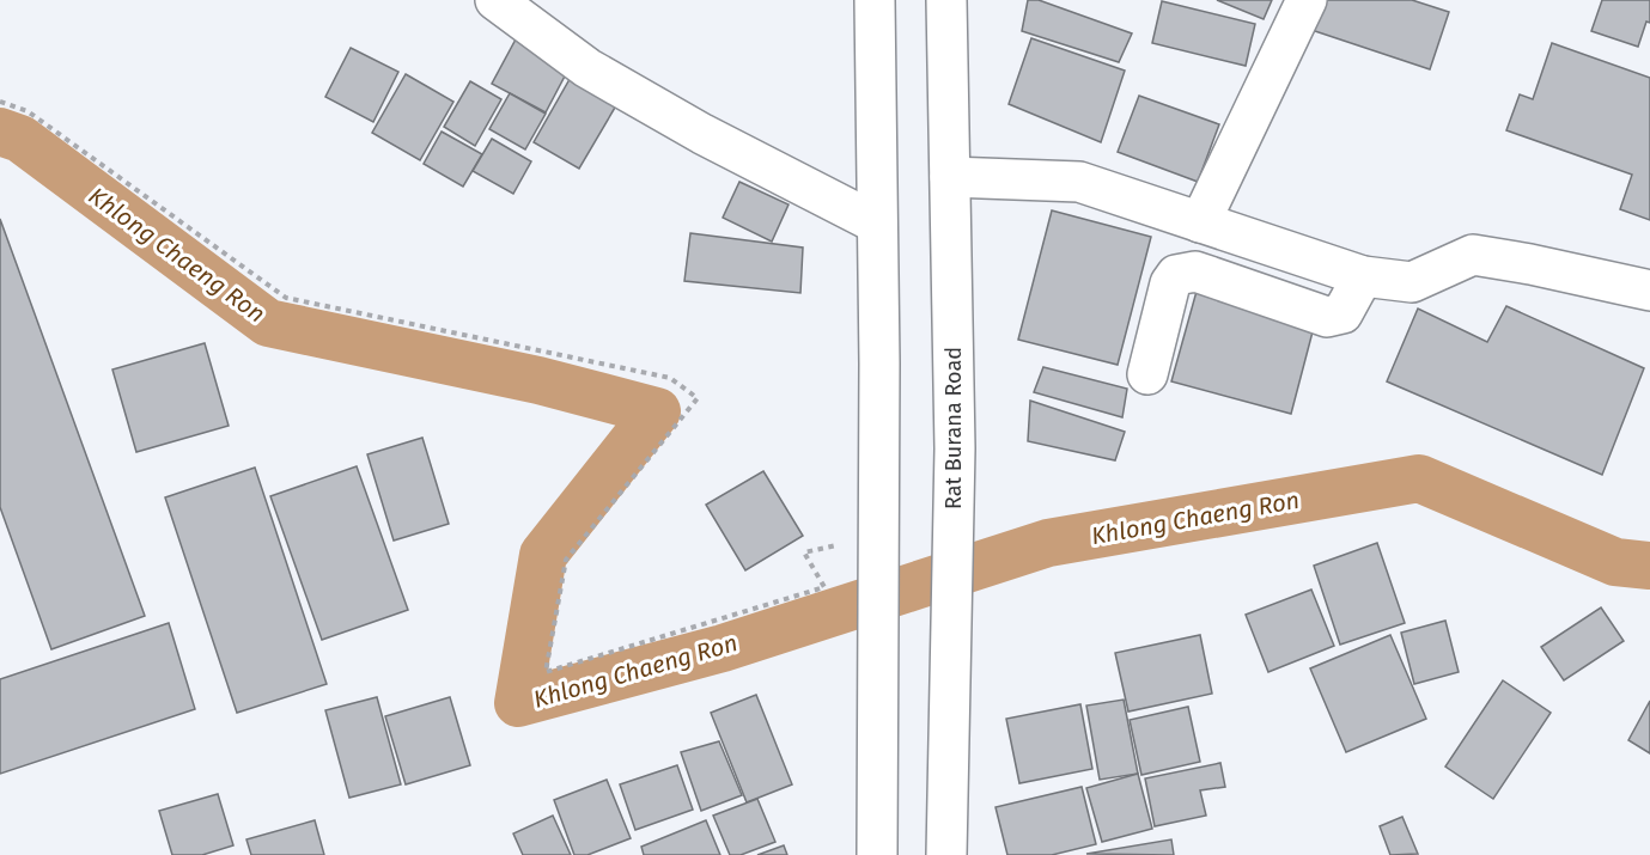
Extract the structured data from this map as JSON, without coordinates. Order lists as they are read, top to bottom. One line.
{"streets":{"street":["Rat Burana Road"]},"water":["Khlong Chaeng Ron"]}
